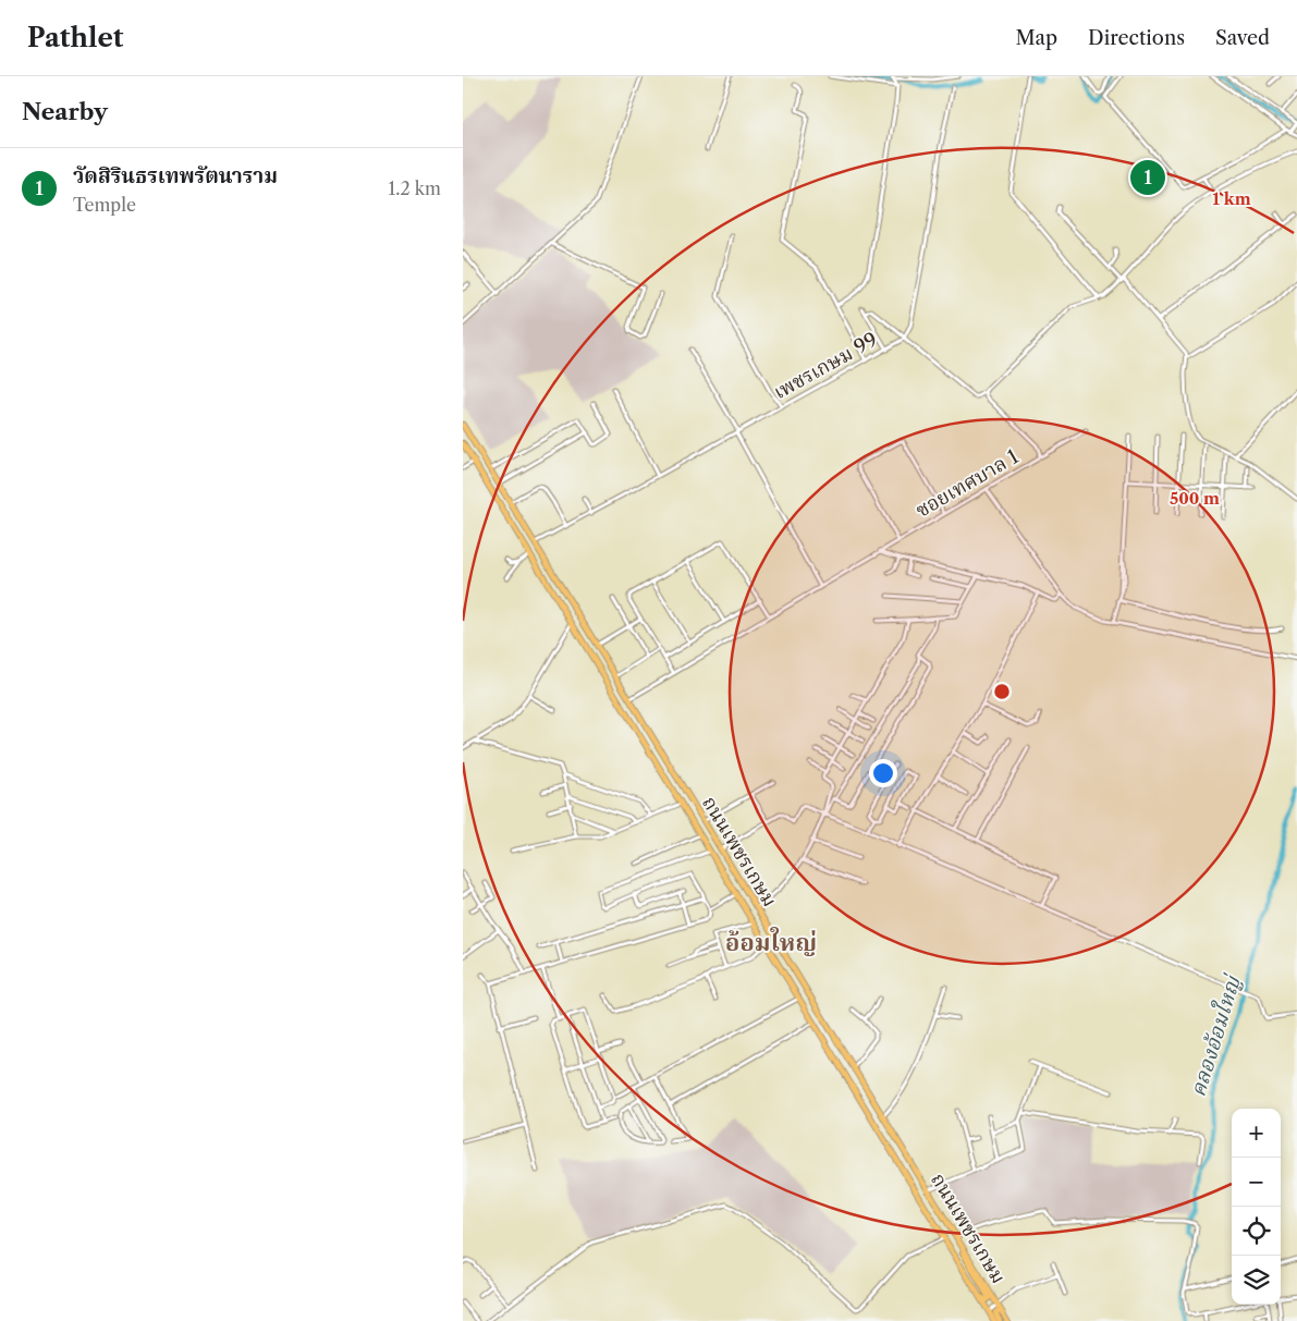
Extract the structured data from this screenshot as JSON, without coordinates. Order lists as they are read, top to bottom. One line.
{"streets":{"main road":["ถนนเพชรเกษม"],"street":["เพชรเกษม 99","ซอยเทศบาล 1"]},"crossings":[["เพชรเกษม 99","ถนนเพชรเกษม"],["ซอยเทศบาล 1","ถนนเพชรเกษม"]],"districts":["อ้อมใหญ่"],"water":["คลองอ้อมใหญ่"],"page":{"header":"Pathlet","nav":["Map","Directions","Saved"],"heading":"Nearby","list":[{"mark":"1","name":"วัดสิรินธรเทพรัตนาราม","note":"Temple","value":"1.2 km"}],"pins":"1","map_buttons":["+","−"]},"rings":["1 km","500 m"]}
